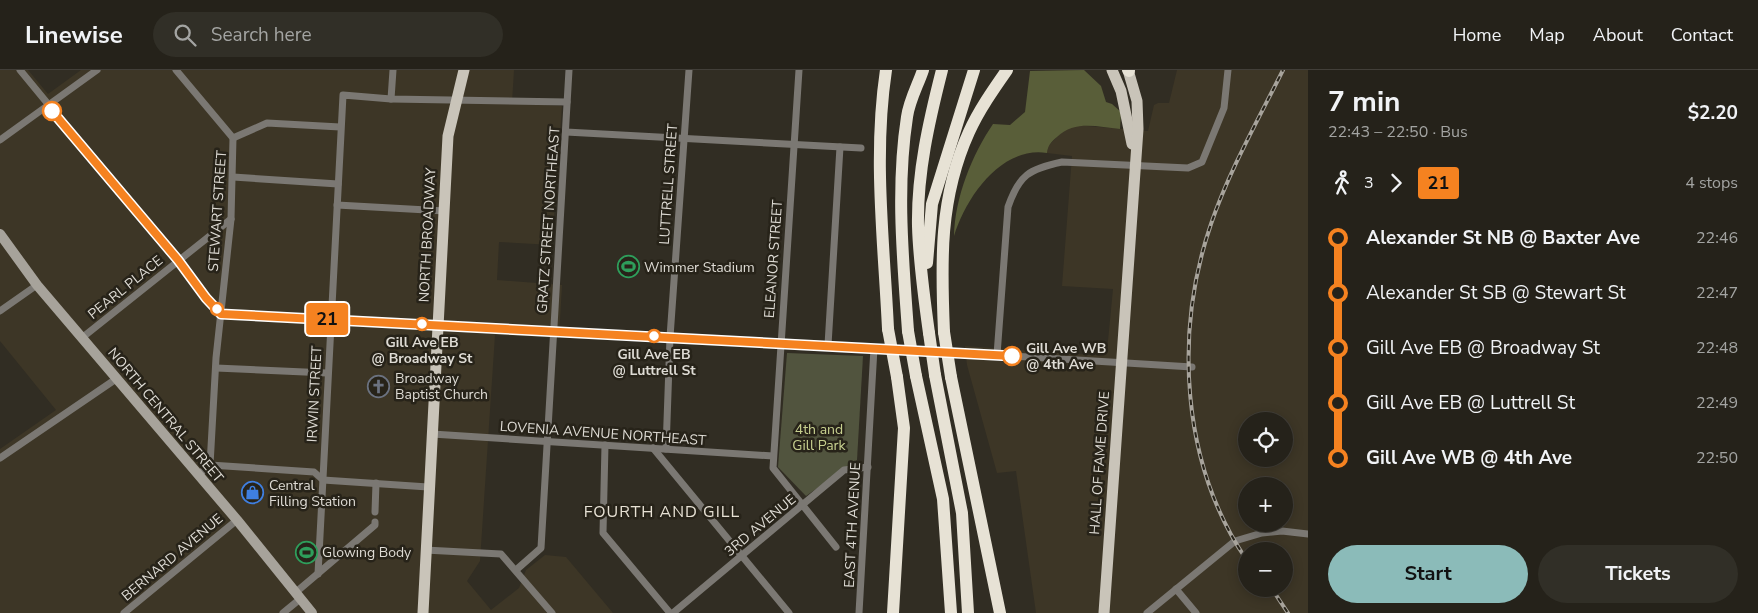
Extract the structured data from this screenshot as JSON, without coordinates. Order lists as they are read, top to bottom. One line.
{"streets":{"main road":["NORTH BROADWAY","NORTH CENTRAL STREET","HALL OF FAME DRIVE"],"street":["LUTTRELL STREET","STEWART STREET","GRATZ STREET NORTHEAST","ELEANOR STREET","PEARL PLACE","IRWIN STREET","LOVENIA AVENUE NORTHEAST","3RD AVENUE","EAST 4TH AVENUE","BERNARD AVENUE"]},"crossings":[["LUTTRELL STREET","LOVENIA AVENUE NORTHEAST"],["STEWART STREET","PEARL PLACE"],["GRATZ STREET NORTHEAST","LOVENIA AVENUE NORTHEAST"],["NORTH BROADWAY","LOVENIA AVENUE NORTHEAST"],["ELEANOR STREET","LOVENIA AVENUE NORTHEAST"],["ELEANOR STREET","3RD AVENUE"],["PEARL PLACE","NORTH CENTRAL STREET"],["NORTH CENTRAL STREET","BERNARD AVENUE"],["3RD AVENUE","EAST 4TH AVENUE"]],"districts":["FOURTH AND GILL"],"parks":["4th and Gill Park"],"places":{"sports":["Wimmer Stadium","Glowing Body"],"other":["Gill Ave EB @ Broadway St","Gill Ave EB @ Luttrell St","Gill Ave WB @ 4th Ave"],"church":["Broadway Baptist Church"],"shop":["Central Filling Station"]},"lines":["bus line 21"],"page":{"header":"Linewise","search":"Search here","nav":["Home","Map","About","Contact"],"on_map":"21","heading":["7 min","22:43 – 22:50 · Bus","$2.20"],"legs":["3","21","4 stops"],"list":[{"name":"Alexander St NB @ Baxter Ave","value":"22:46"},{"name":"Alexander St SB @ Stewart St","value":"22:47"},{"name":"Gill Ave EB @ Broadway St","value":"22:48"},{"name":"Gill Ave EB @ Luttrell St","value":"22:49"},{"name":"Gill Ave WB @ 4th Ave","value":"22:50"}],"map_buttons":["+","−"],"buttons":["Start","Tickets"]}}
